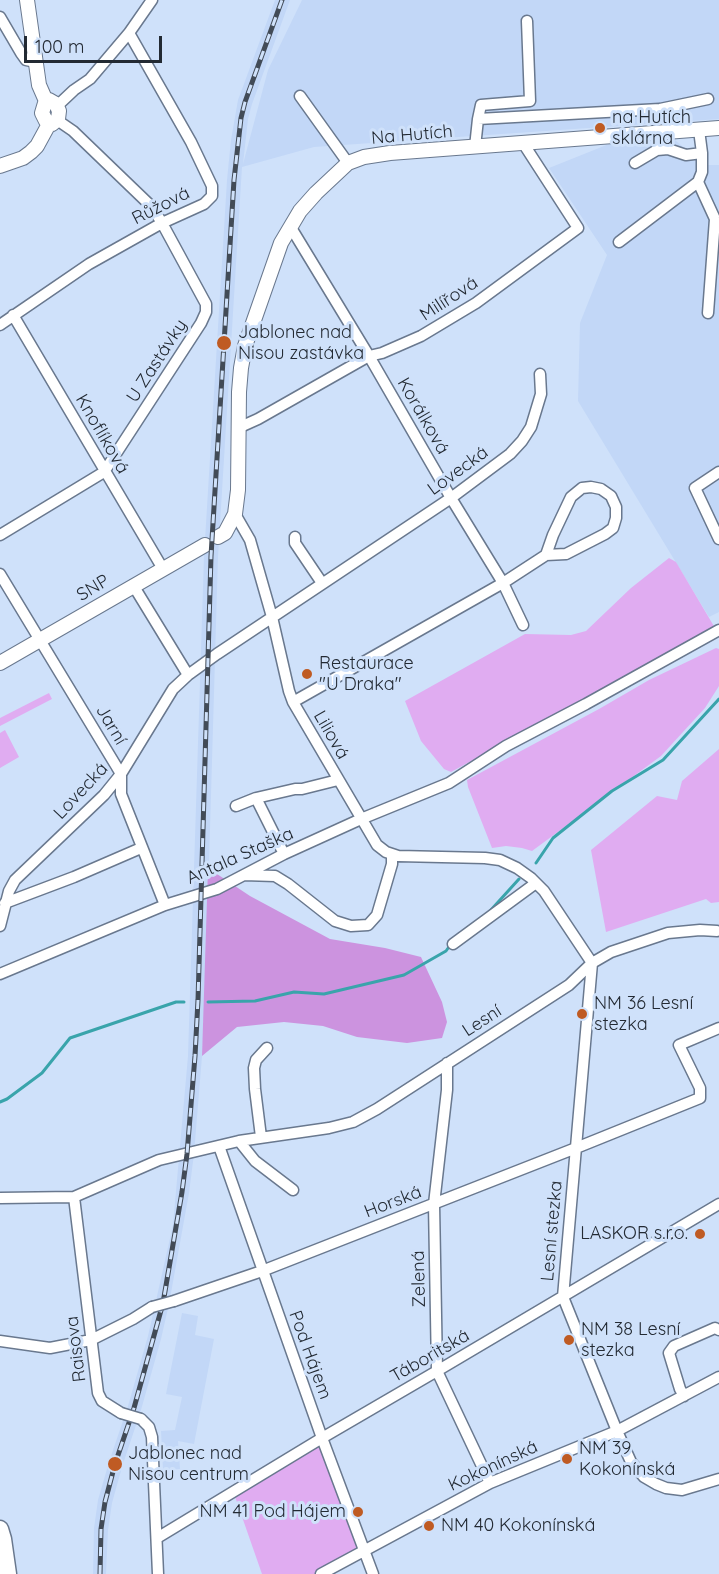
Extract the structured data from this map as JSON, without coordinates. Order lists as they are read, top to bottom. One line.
{"streets":{"street":["Na Hutích","Růžová","Milířová","U Zastávky","Korálková","Knoflíková","Lovecká","SNP","Jarní","Liliová","Antala Staška","Lesní","Horská","Lesní stezka","Zelená","Raisova","Pod Hájem","Táboritská","Kokonínská"]},"crossings":[["Na Hutích","Milířová"],["Na Hutích","Korálková"],["Na Hutích","Liliová"],["Růžová","U Zastávky"],["Růžová","Knoflíková"],["Milířová","Korálková"],["U Zastávky","Knoflíková"],["Korálková","Lovecká"],["Knoflíková","SNP"],["Lovecká","Jarní"],["Lovecká","Liliová"],["SNP","Jarní"],["Jarní","Antala Staška"],["Liliová","Antala Staška"],["Lesní","Lesní stezka"],["Lesní","Zelená"],["Lesní","Raisova"],["Lesní","Pod Hájem"],["Horská","Lesní stezka"],["Horská","Zelená"],["Horská","Raisova"],["Horská","Pod Hájem"],["Lesní stezka","Táboritská"],["Lesní stezka","Kokonínská"],["Zelená","Táboritská"],["Zelená","Kokonínská"],["Raisova","Táboritská"],["Pod Hájem","Táboritská"],["Pod Hájem","Kokonínská"]],"places":["na Hutích sklárna","Jablonec nad Nisou zastávka","Restaurace \"U Draka\"","NM 36 Lesní stezka","LASKOR s.r.o.","NM 38 Lesní stezka","NM 39 Kokonínská","Jablonec nad Nisou centrum","NM 41 Pod Hájem","NM 40 Kokonínská"],"scale_bar":"100 m"}
